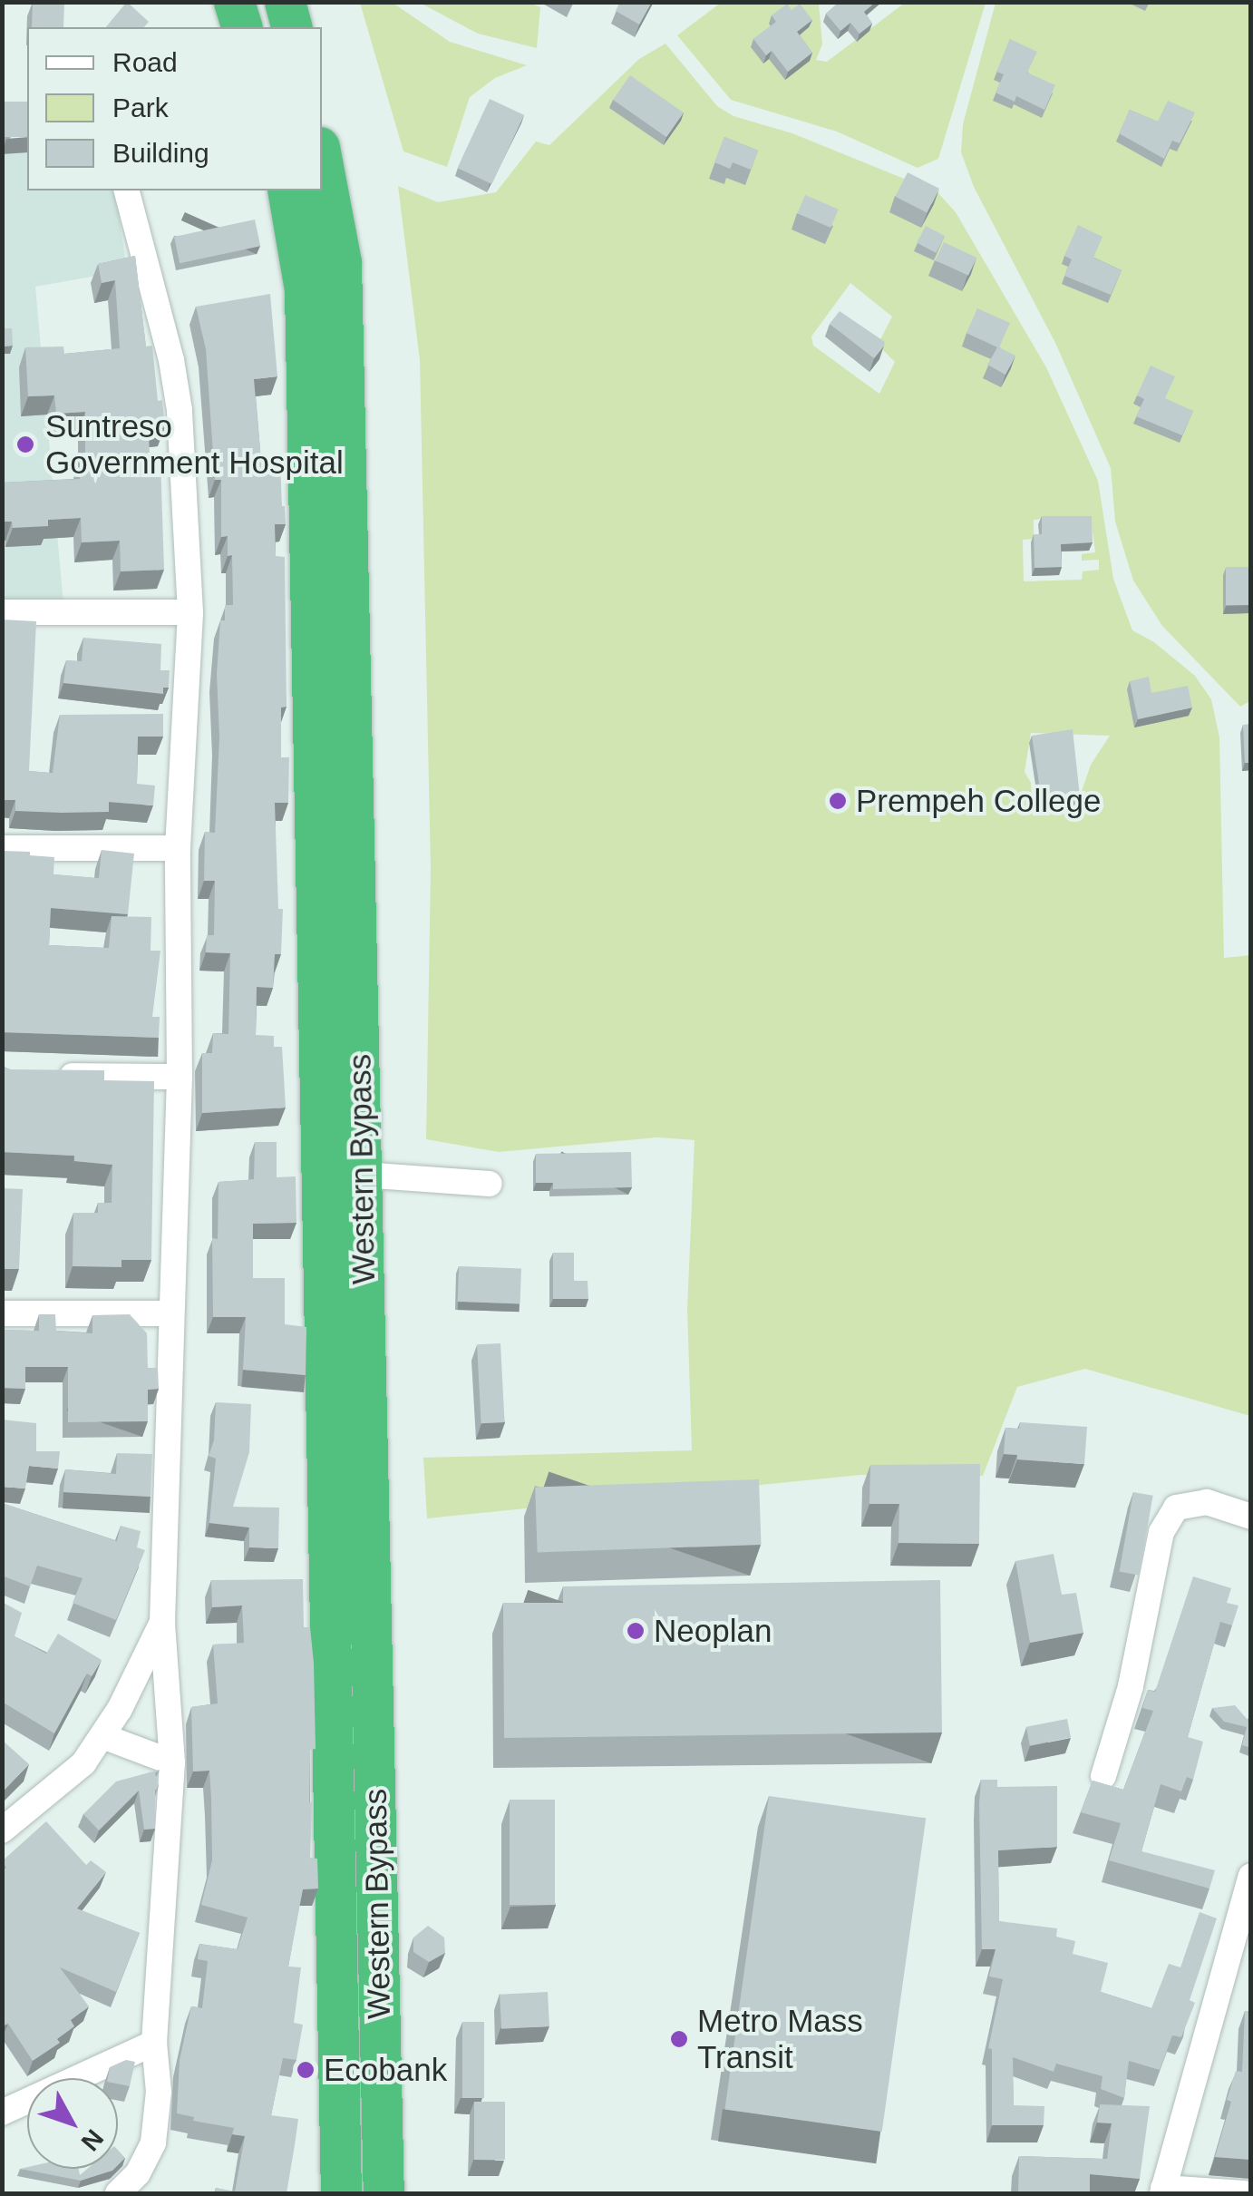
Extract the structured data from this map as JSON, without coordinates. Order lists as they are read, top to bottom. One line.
{"streets":{"highway":["Western Bypass"]},"places":["Suntreso Government Hospital","Prempeh College","Neoplan","Metro Mass Transit","Ecobank"],"legend":["Road","Park","Building"],"north":"bottom right"}
